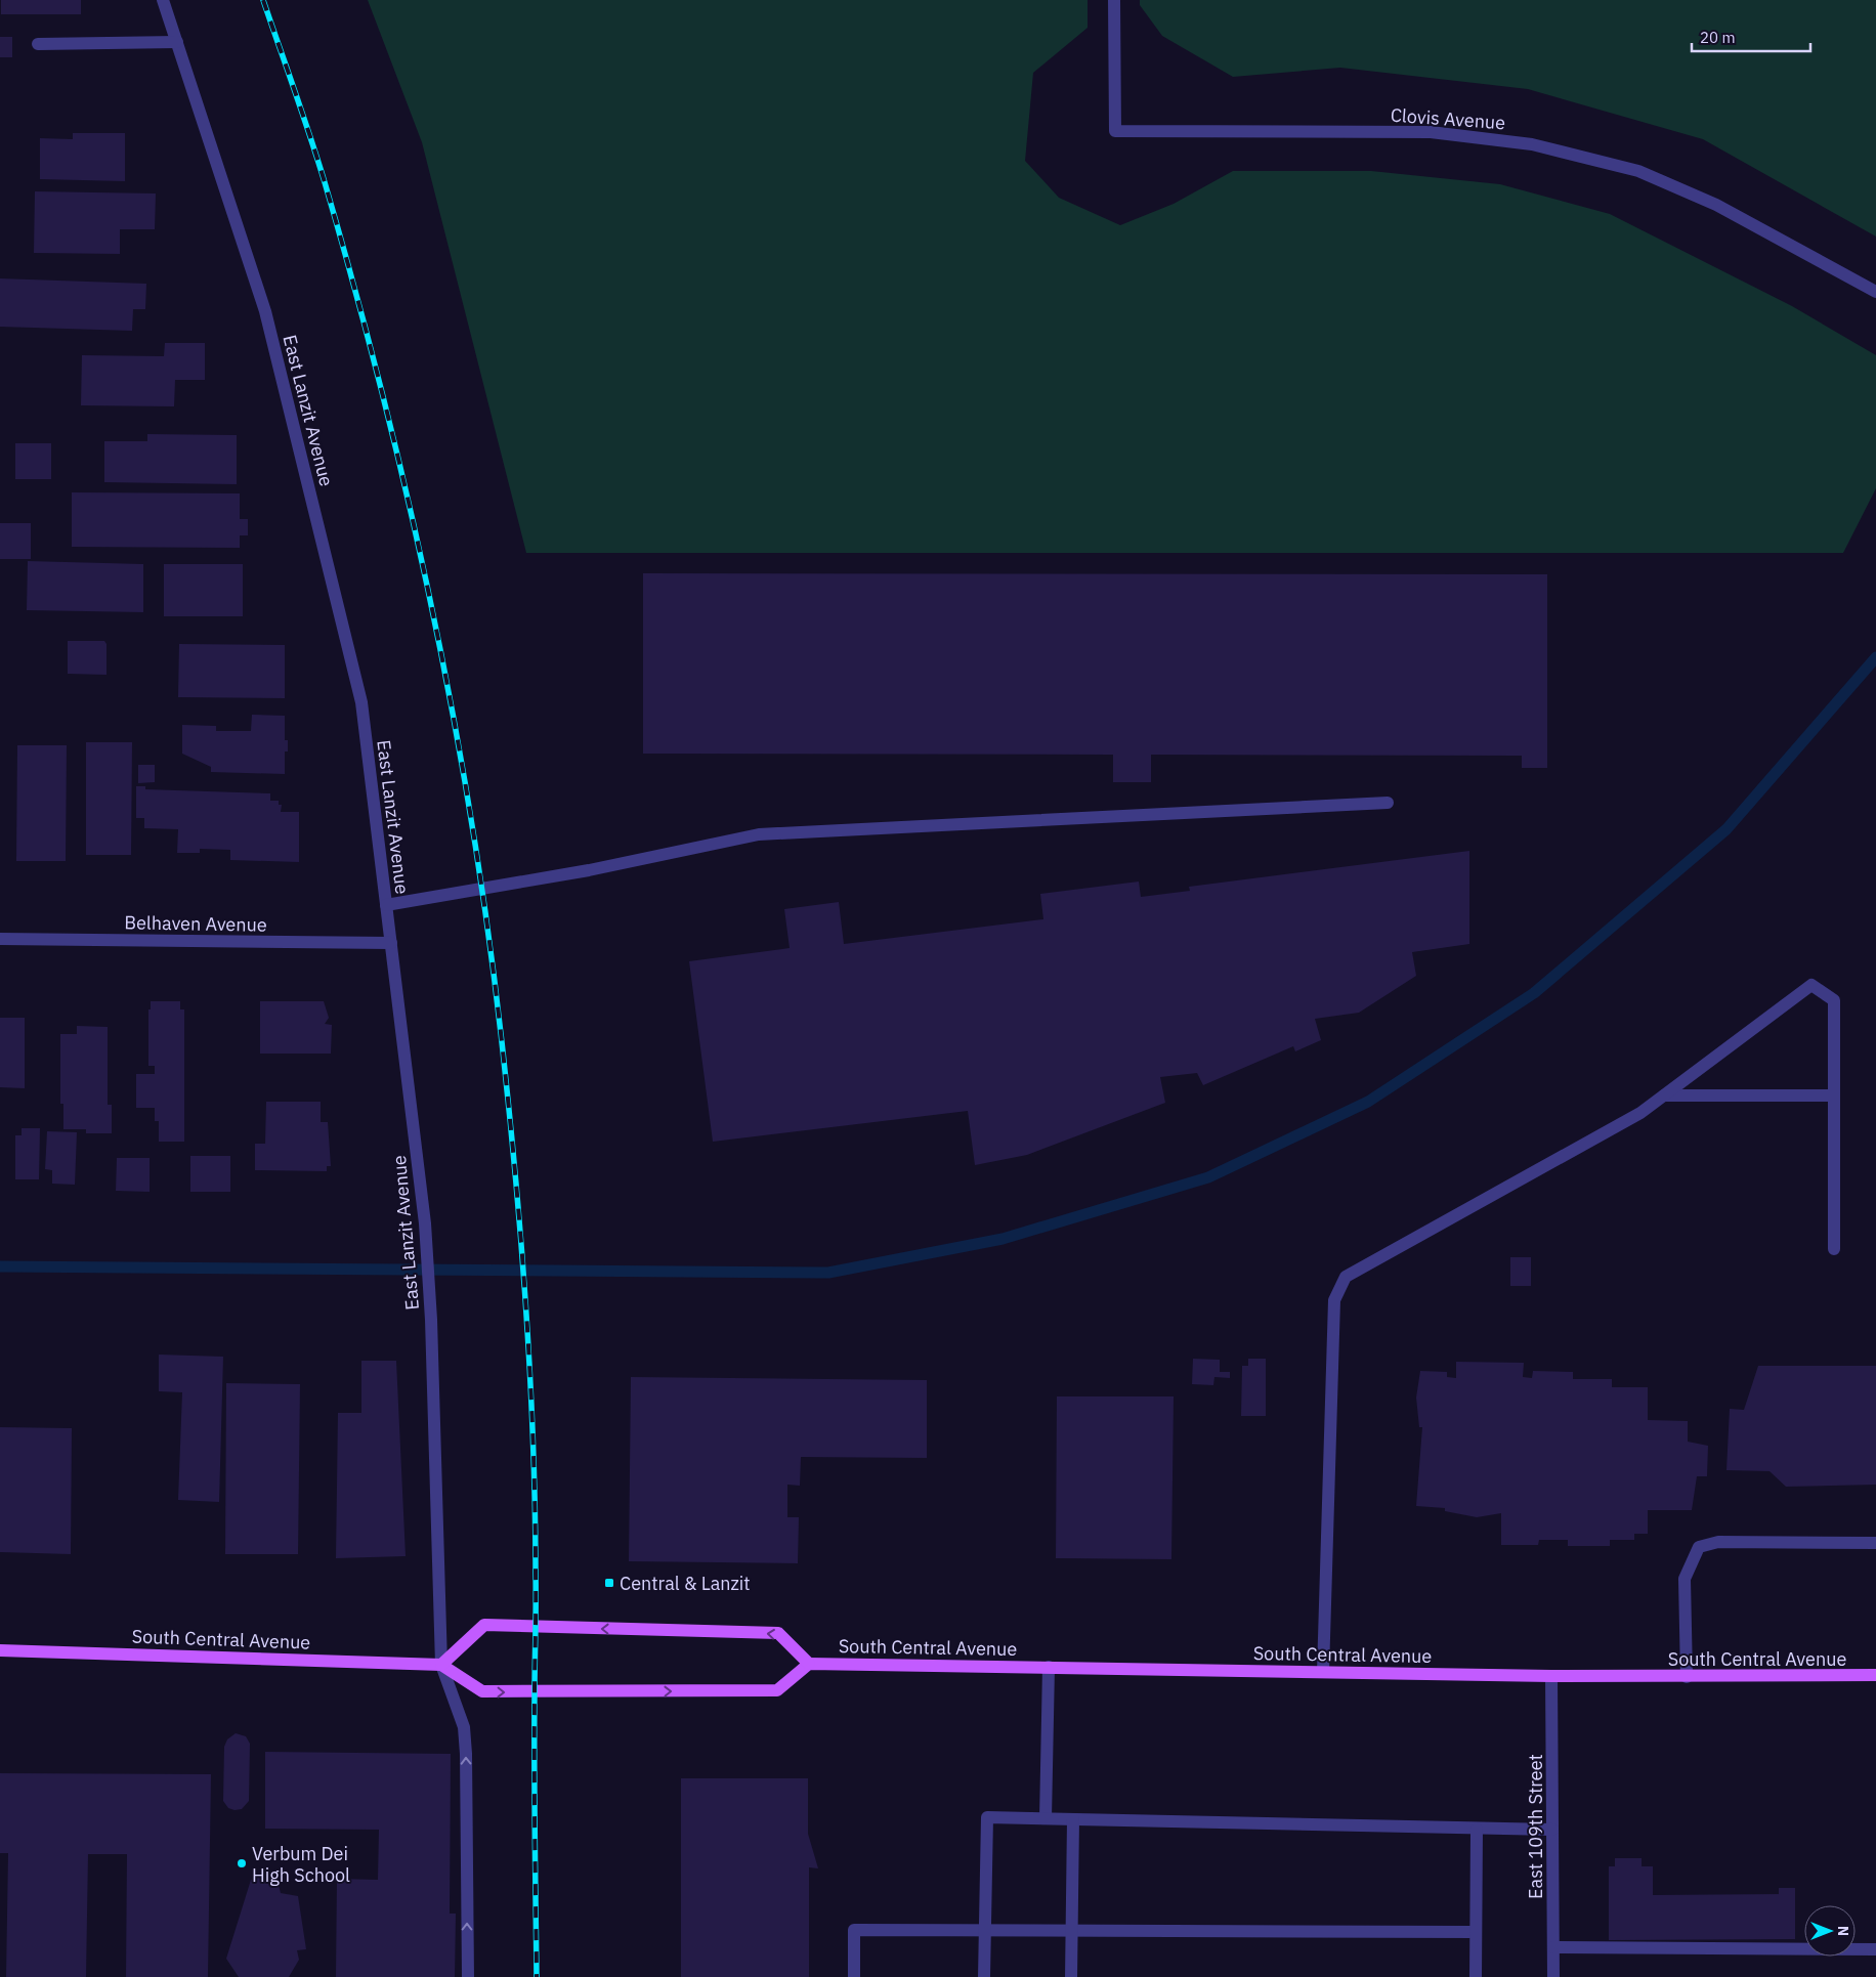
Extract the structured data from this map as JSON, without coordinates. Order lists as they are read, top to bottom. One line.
{"streets":{"main road":["South Central Avenue"],"street":["Clovis Avenue","East Lanzit Avenue","Belhaven Avenue","East 109th Street"]},"crossings":[["East Lanzit Avenue","Belhaven Avenue"],["East Lanzit Avenue","South Central Avenue"],["South Central Avenue","East 109th Street"]],"places":{"transit":["Central & Lanzit"],"other":["Verbum Dei High School"]},"scale_bar":"20 m","north":"right"}
